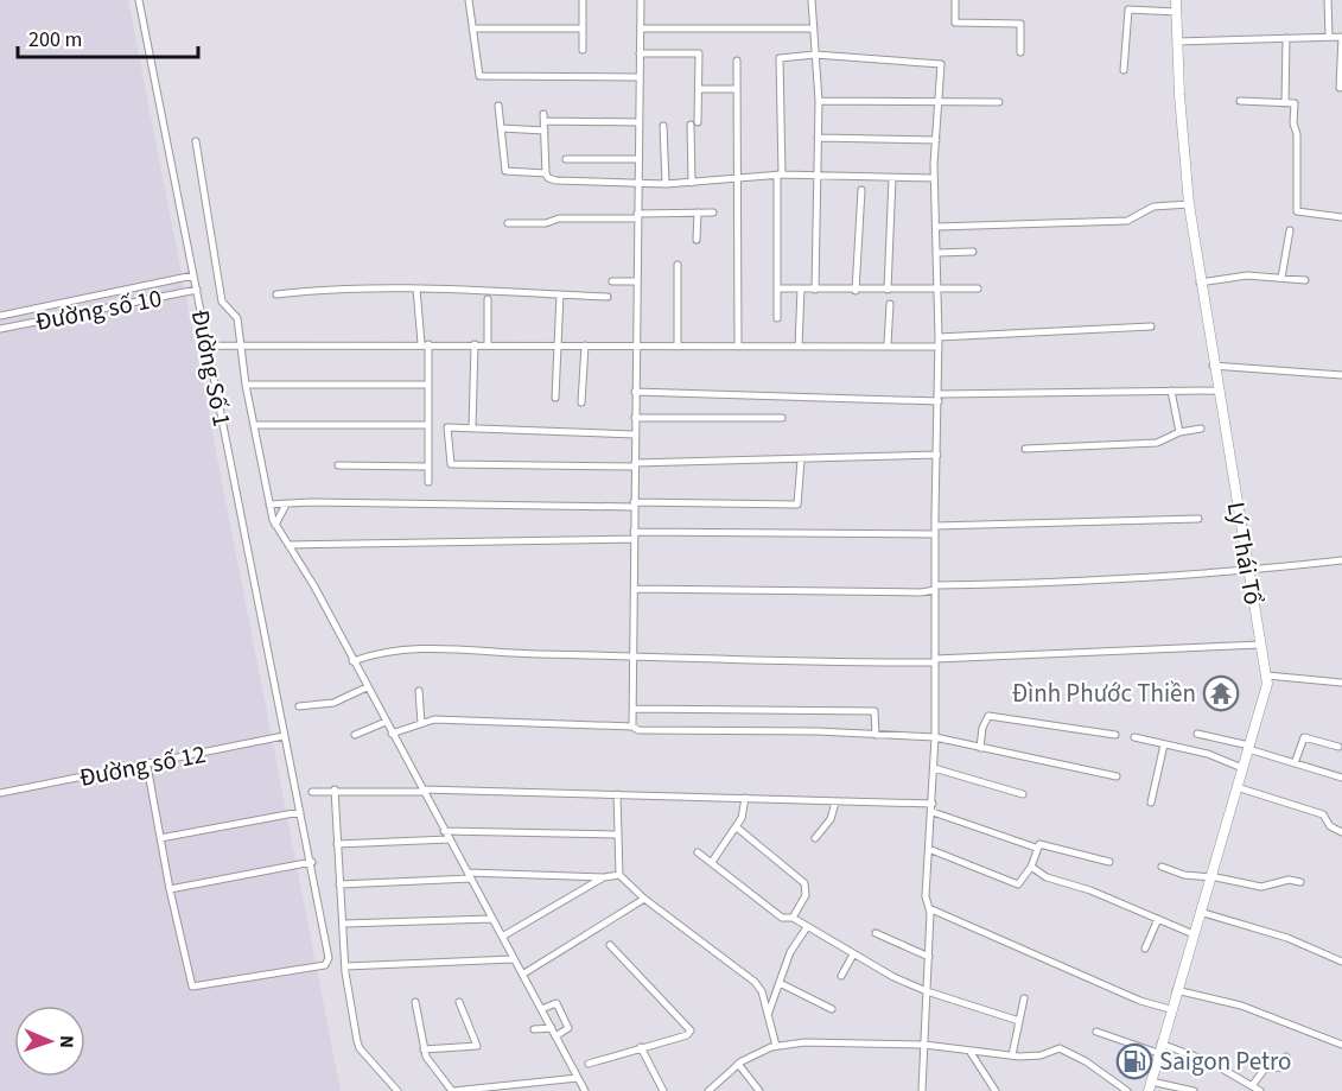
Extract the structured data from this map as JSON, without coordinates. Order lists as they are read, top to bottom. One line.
{"streets":{"main road":["Lý Thái Tổ"],"street":["Đường số 10","Đường Số 1","Đường số 12"]},"crossings":[["Đường số 10","Đường Số 1"],["Đường Số 1","Đường số 12"]],"places":{"temple":["Đình Phước Thiền"],"fuel station":["Saigon Petro"]},"scale_bar":"200 m","north":"right"}
